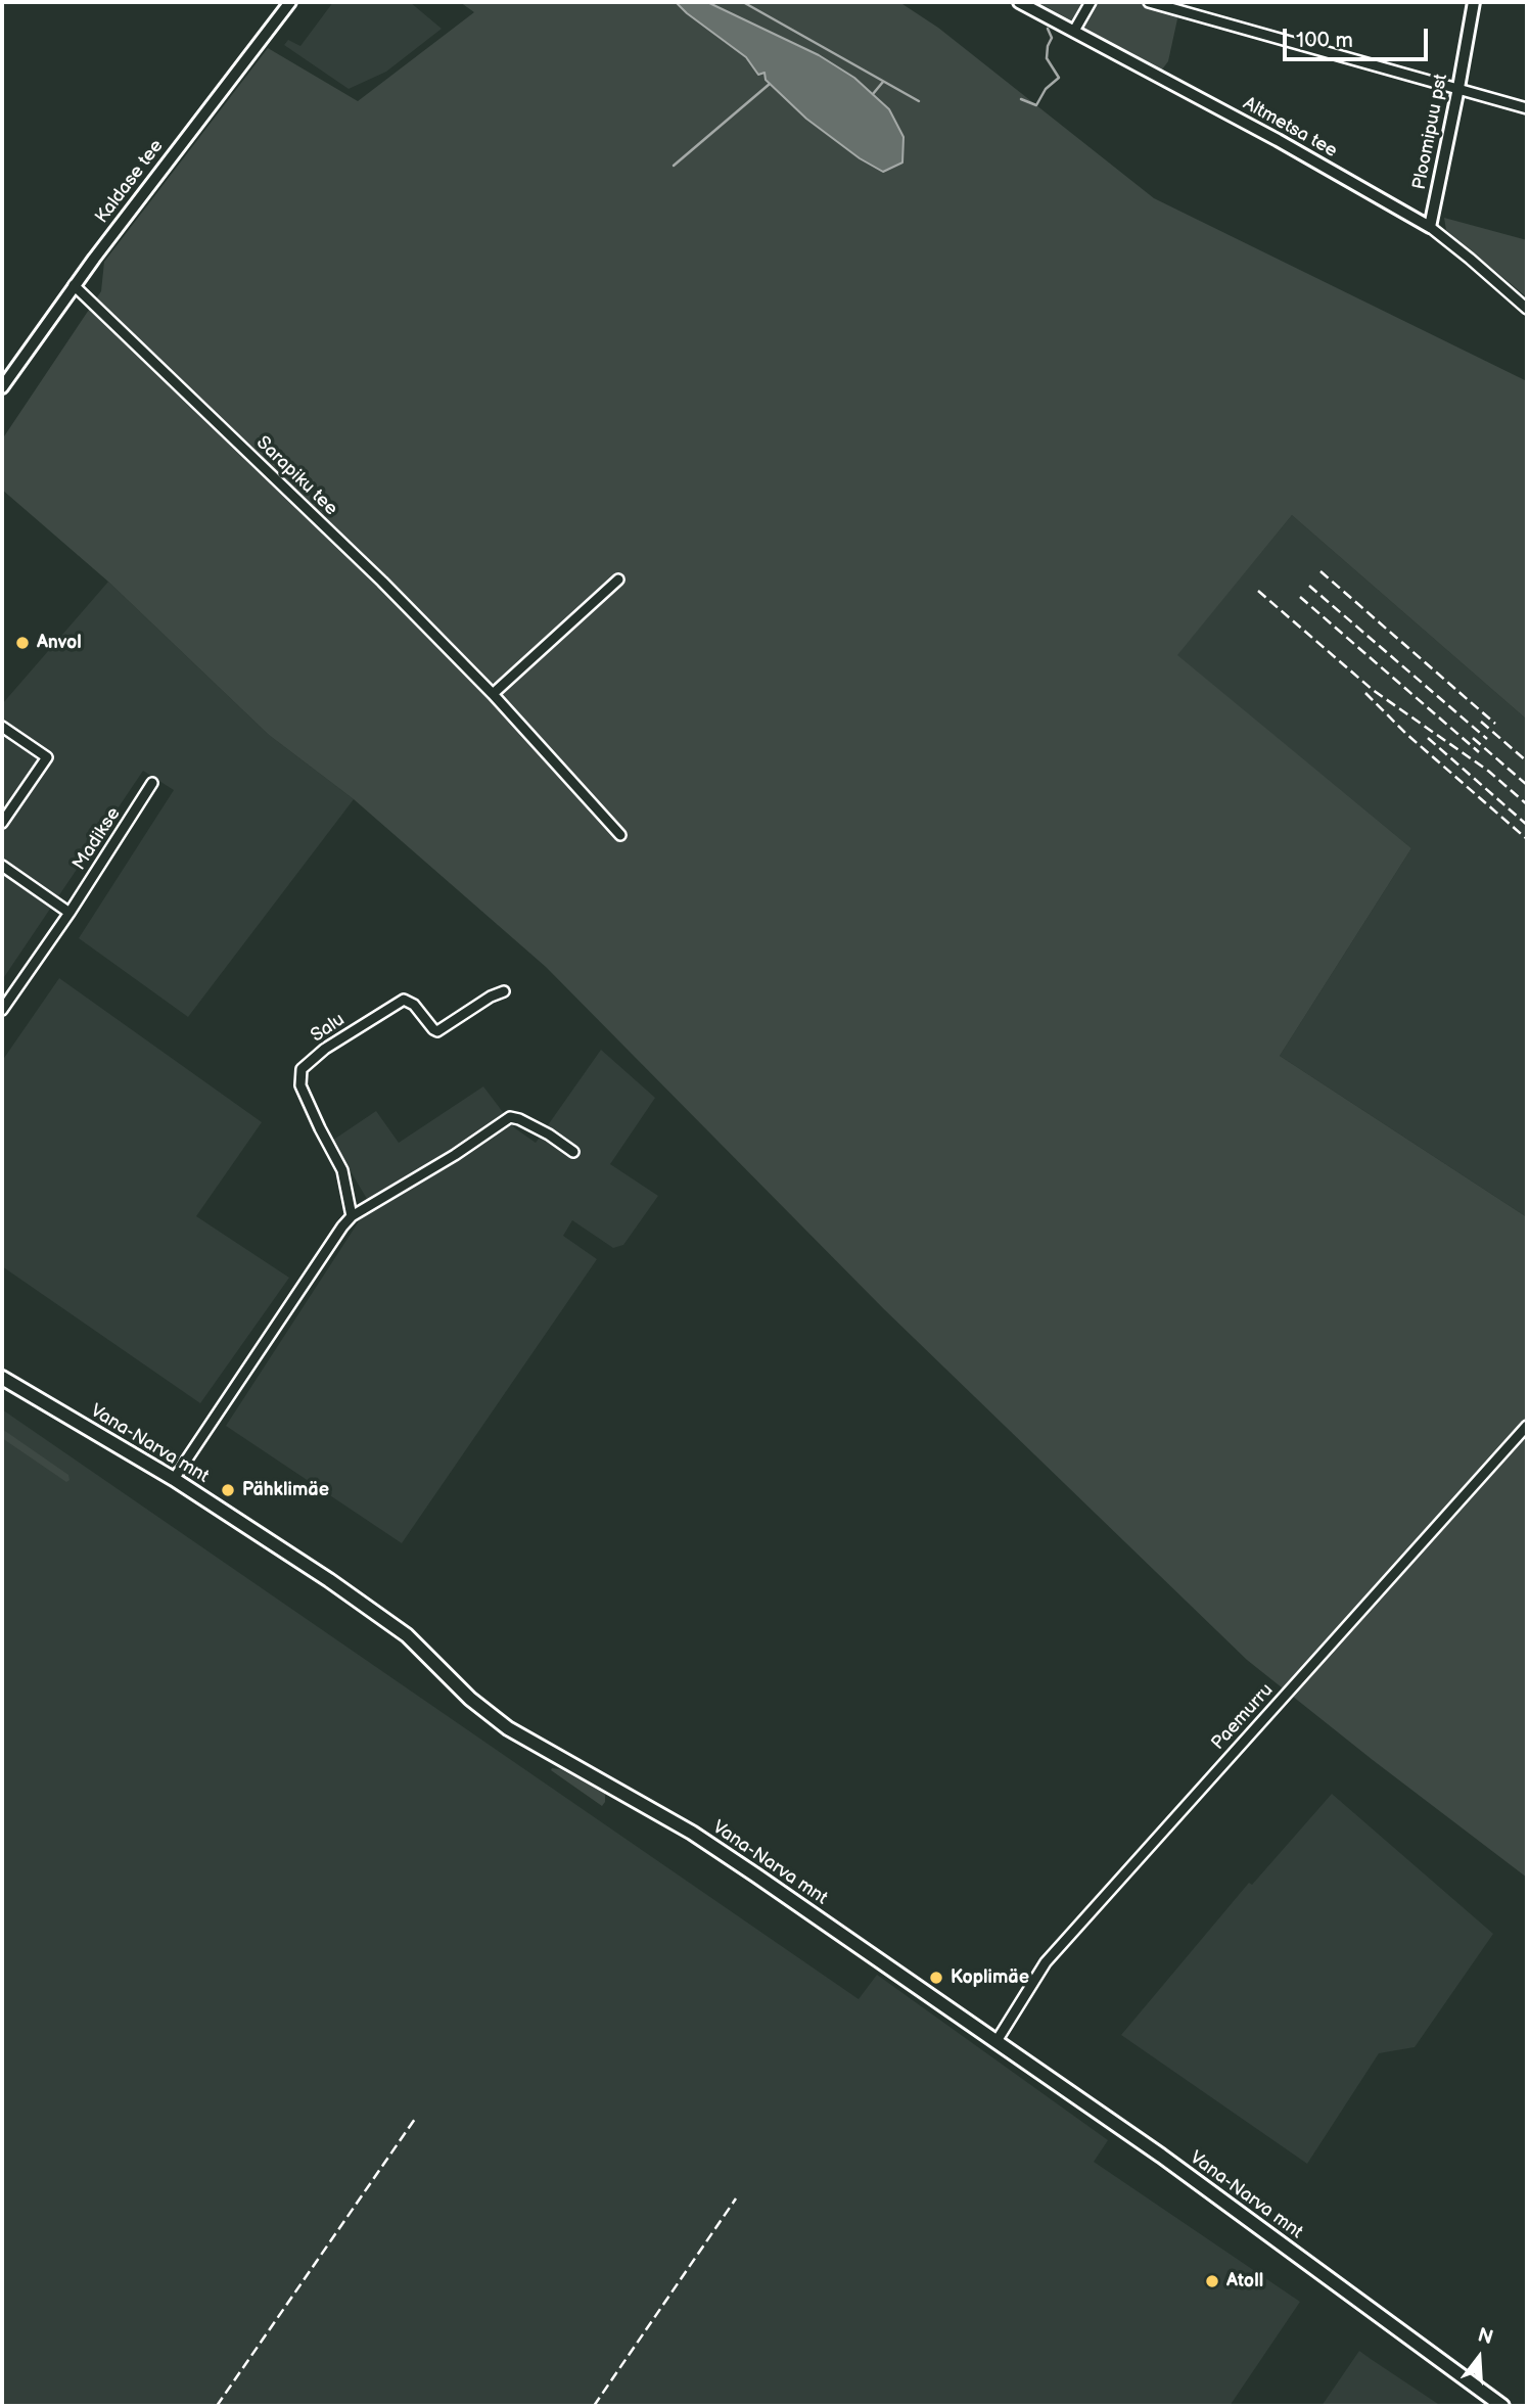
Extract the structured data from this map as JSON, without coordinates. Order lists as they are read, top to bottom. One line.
{"streets":{"main road":["Vana-Narva mnt"],"street":["Altmetsa tee","Ploomipuu pst","Kaldase tee","Sarapiku tee","Madikse","Salu","Paemurru"]},"crossings":[["Altmetsa tee","Ploomipuu pst"],["Kaldase tee","Sarapiku tee"],["Vana-Narva mnt","Paemurru"]],"places":["Anvol","Pähklimäe","Koplimäe","Atoll"],"scale_bar":"100 m","north":"top"}
